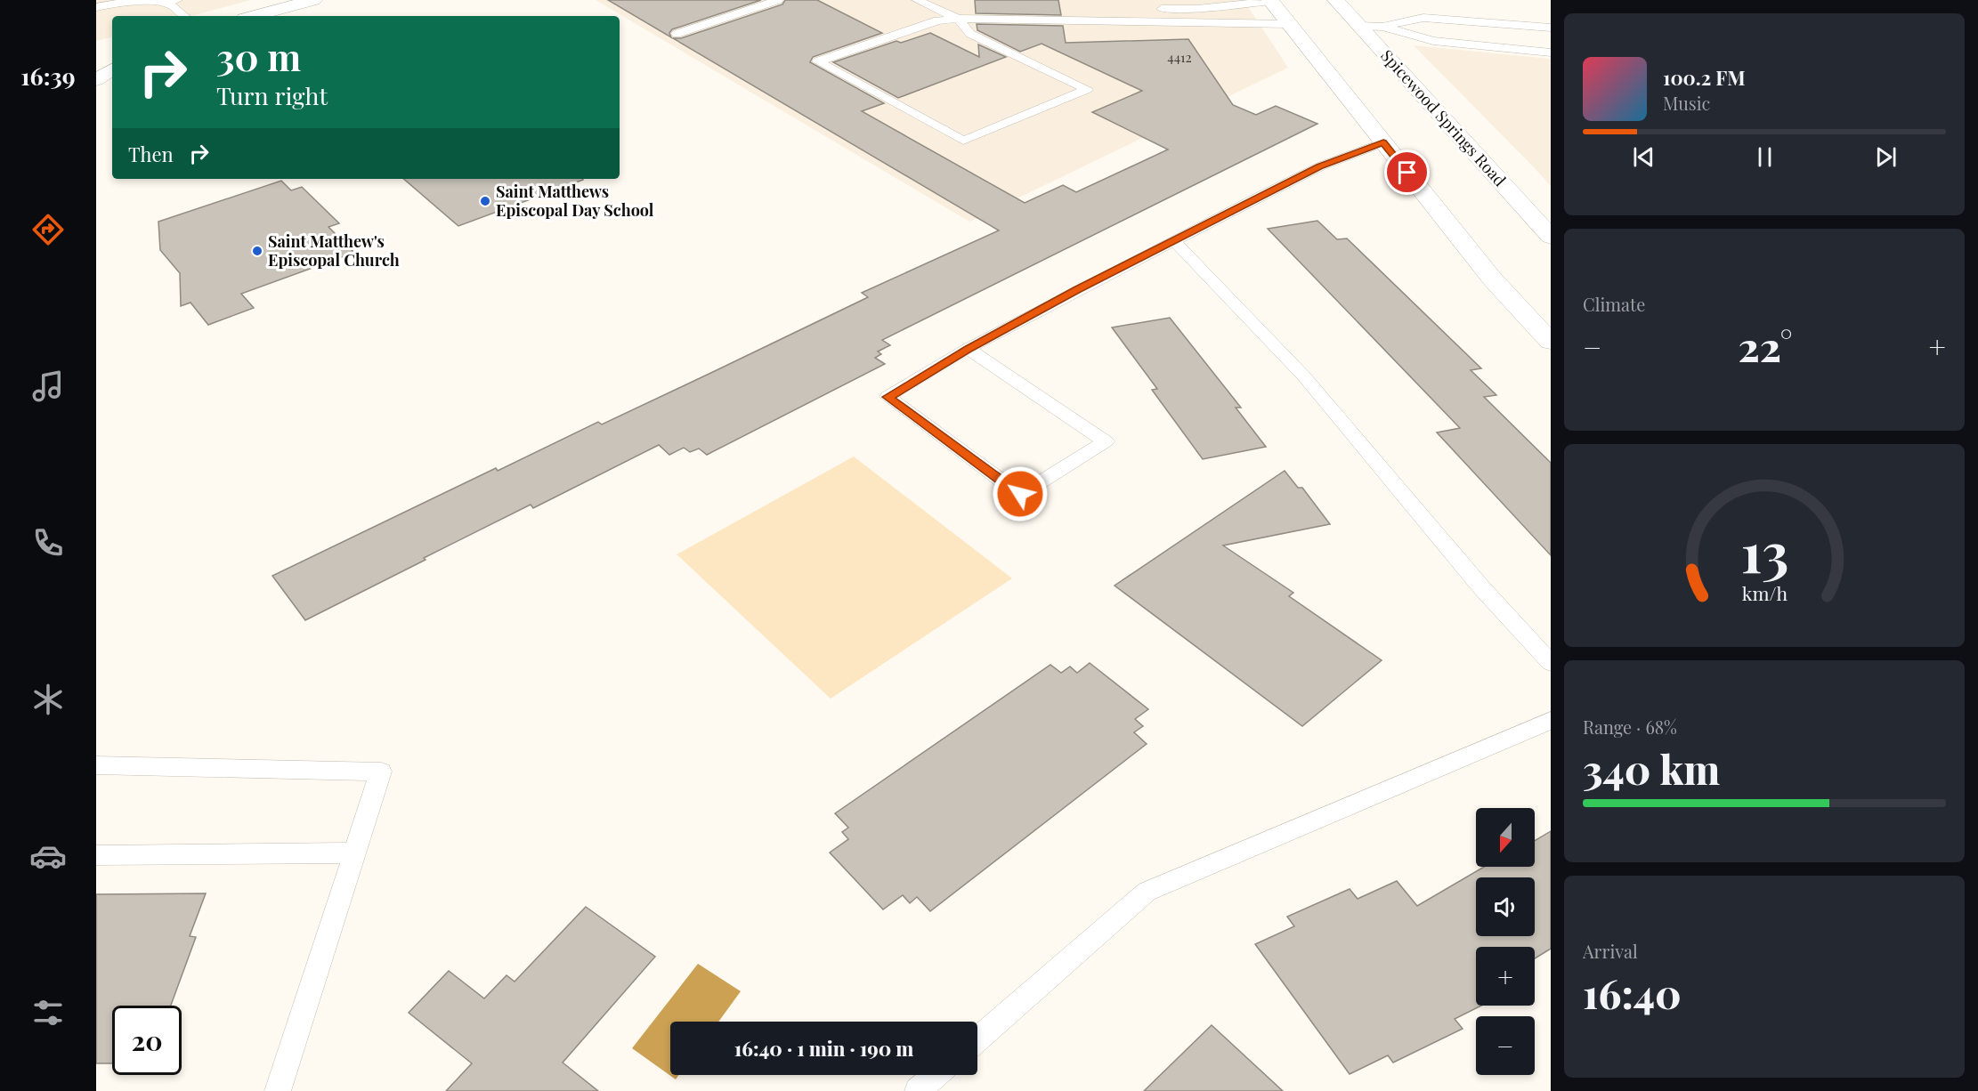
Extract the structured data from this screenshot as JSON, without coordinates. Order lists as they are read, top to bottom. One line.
{"streets":{"main road":["Spicewood Springs Road"]},"places":["Saint Matthews Episcopal Day School","Saint Matthew's Episcopal Church"],"house_numbers":["4412"],"north":"bottom","page":{"tabs":"16:39","turn":["30 m","Turn right"],"song":["100.2 FM","Music"],"then":"Then","tile":["Climate",["Range · 68%","340 km"],["Arrival","16:40"]],"heat":["−","22°","+"],"map_buttons":["+","−"],"limit":"20","trip":"16:40 · 1 min · 190 m","gauge":["13","km/h"]}}
